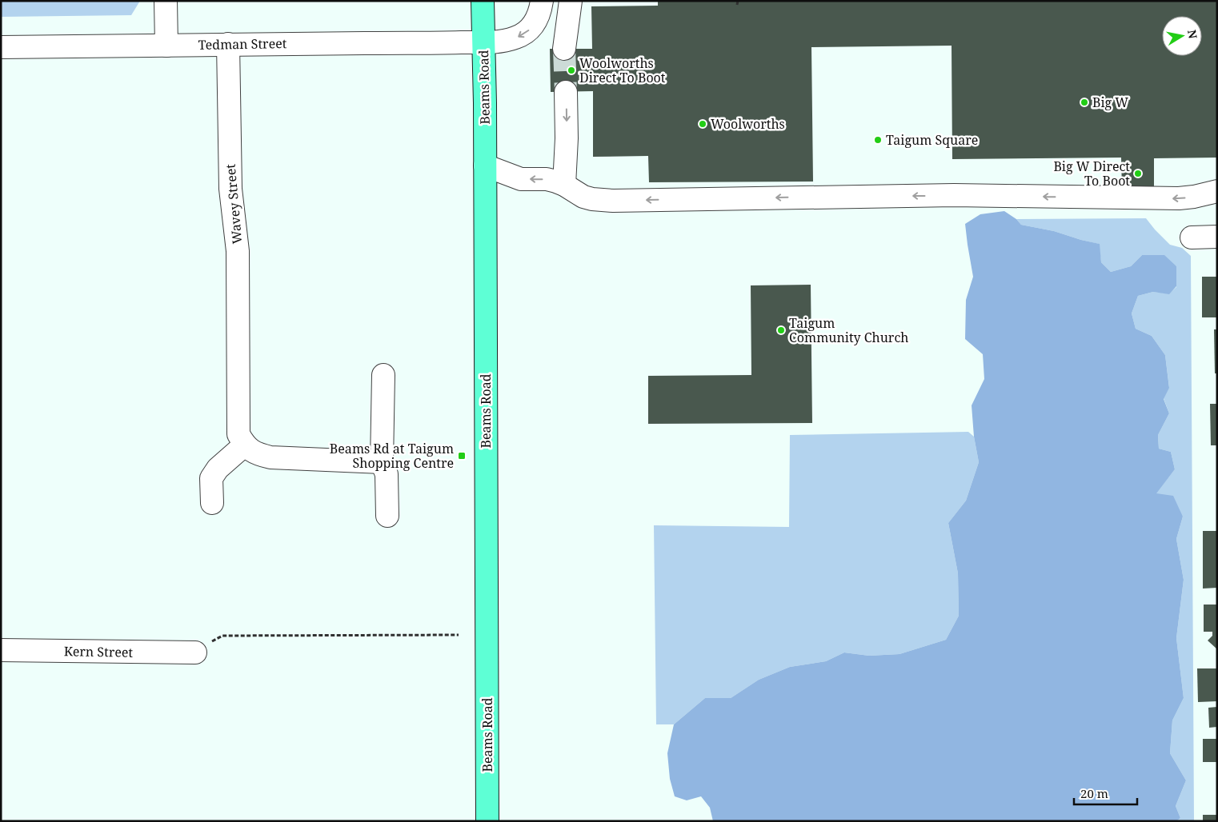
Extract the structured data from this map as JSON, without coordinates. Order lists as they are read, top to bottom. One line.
{"streets":{"main road":["Beams Road"],"street":["Tedman Street","Wavey Street","Kern Street"]},"crossings":[["Tedman Street","Beams Road"],["Tedman Street","Wavey Street"]],"places":{"other":["Woolworths Direct To Boot","Big W","Woolworths","Taigum Square","Big W Direct To Boot","Taigum Community Church"],"transit":["Beams Rd at Taigum Shopping Centre"]},"scale_bar":"20 m","north":"right"}
